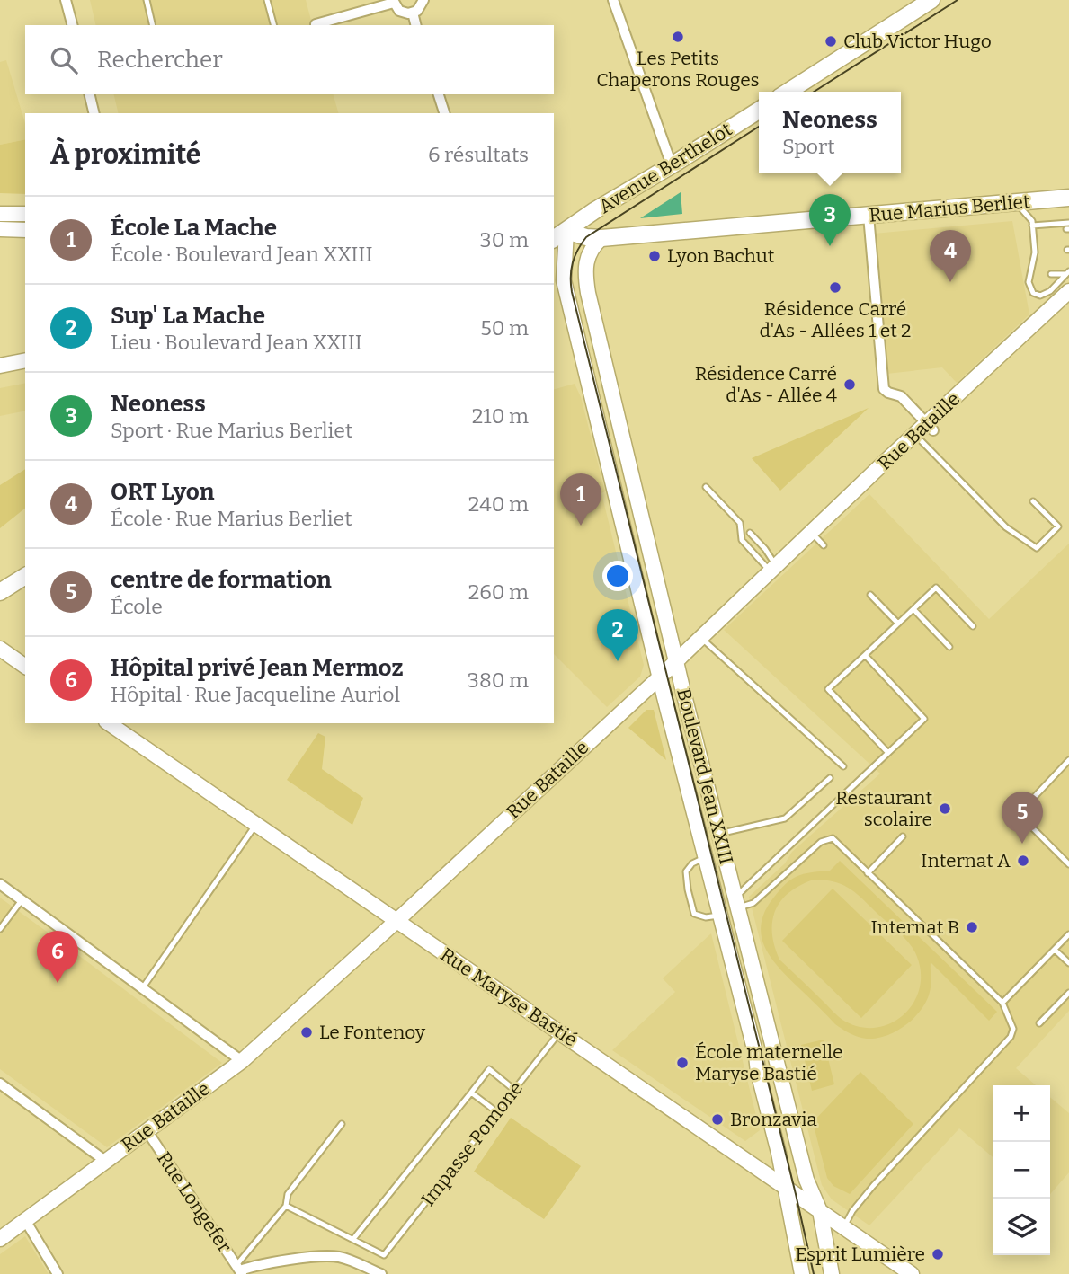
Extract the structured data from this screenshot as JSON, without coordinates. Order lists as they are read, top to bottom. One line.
{"streets":{"main road":["Avenue Berthelot","Rue Marius Berliet"],"street":["Rue Bataille","Boulevard Jean XXIII","Rue Maryse Bastié","Rue Longefer"],"lane":["Impasse Pomone"]},"crossings":[["Avenue Berthelot","Rue Marius Berliet"],["Avenue Berthelot","Boulevard Jean XXIII"],["Rue Marius Berliet","Boulevard Jean XXIII"],["Rue Bataille","Boulevard Jean XXIII"],["Rue Bataille","Rue Maryse Bastié"],["Rue Bataille","Rue Longefer"],["Boulevard Jean XXIII","Rue Maryse Bastié"],["Rue Maryse Bastié","Impasse Pomone"]],"places":["Les Petits Chaperons Rouges","Club Victor Hugo","Lyon Bachut","Résidence Carré d'As - Allées 1 et 2","Résidence Carré d'As - Allée 4","Restaurant scolaire","Internat A","Internat B","Le Fontenoy","École maternelle Maryse Bastié","Bronzavia","Esprit Lumière"],"page":{"search":"Rechercher","popup":["Neoness","Sport"],"heading":["À proximité","6 résultats"],"pins":["3","4","1","2","5","6"],"list":[{"mark":"1","name":"École La Mache","note":"École · Boulevard Jean XXIII","value":"30 m"},{"mark":"2","name":"Sup' La Mache","note":"Lieu · Boulevard Jean XXIII","value":"50 m"},{"mark":"3","name":"Neoness","note":"Sport · Rue Marius Berliet","value":"210 m"},{"mark":"4","name":"ORT Lyon","note":"École · Rue Marius Berliet","value":"240 m"},{"mark":"5","name":"centre de formation","note":"École","value":"260 m"},{"mark":"6","name":"Hôpital privé Jean Mermoz","note":"Hôpital · Rue Jacqueline Auriol","value":"380 m"}],"map_buttons":["+","−"]}}
